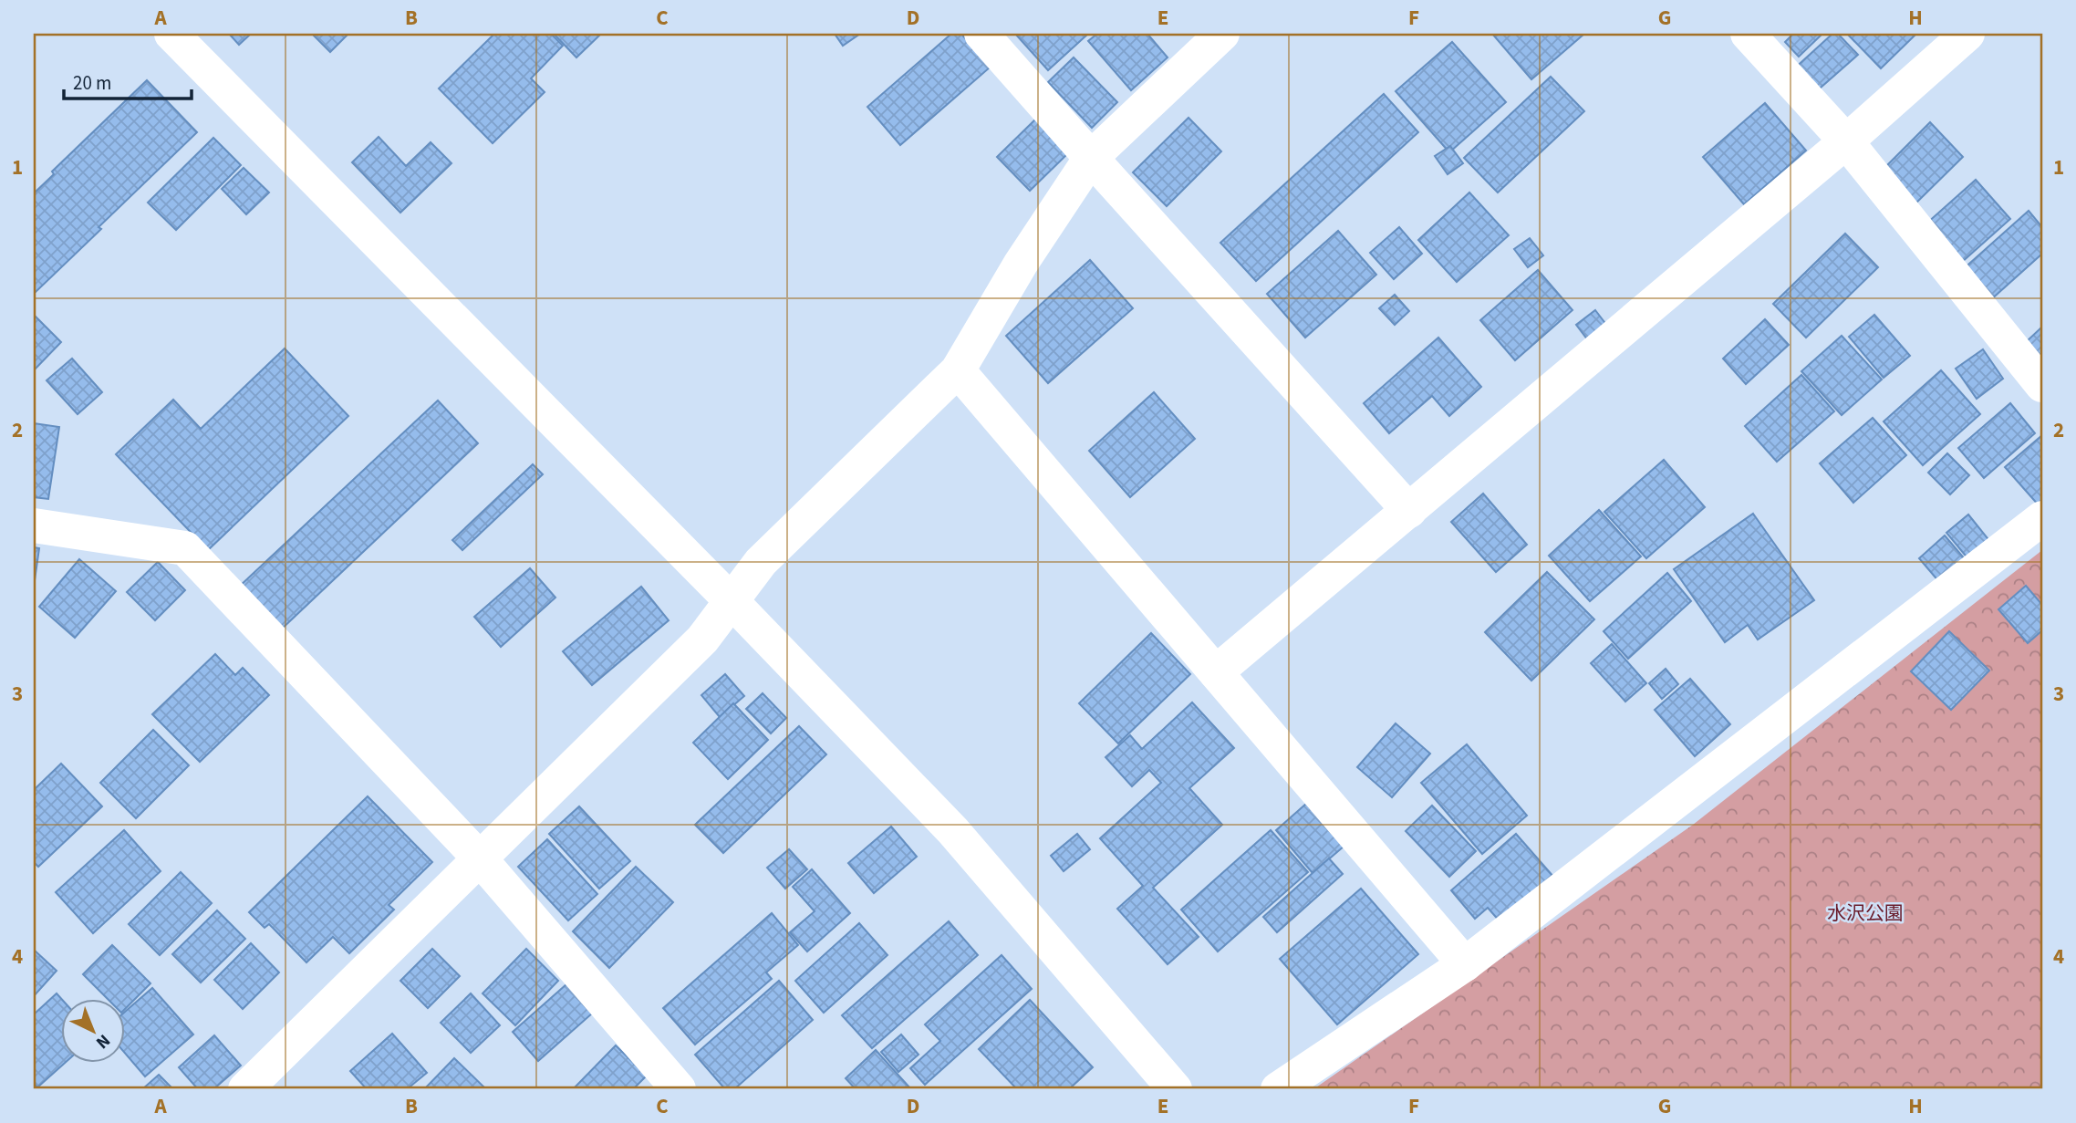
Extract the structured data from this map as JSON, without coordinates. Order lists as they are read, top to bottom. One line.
{"parks":["水沢公園"],"scale_bar":"20 m","north":"bottom right","grid":{"columns":["A","B","C","D","E","F","G","H"],"rows":["1","2","3","4"]}}
